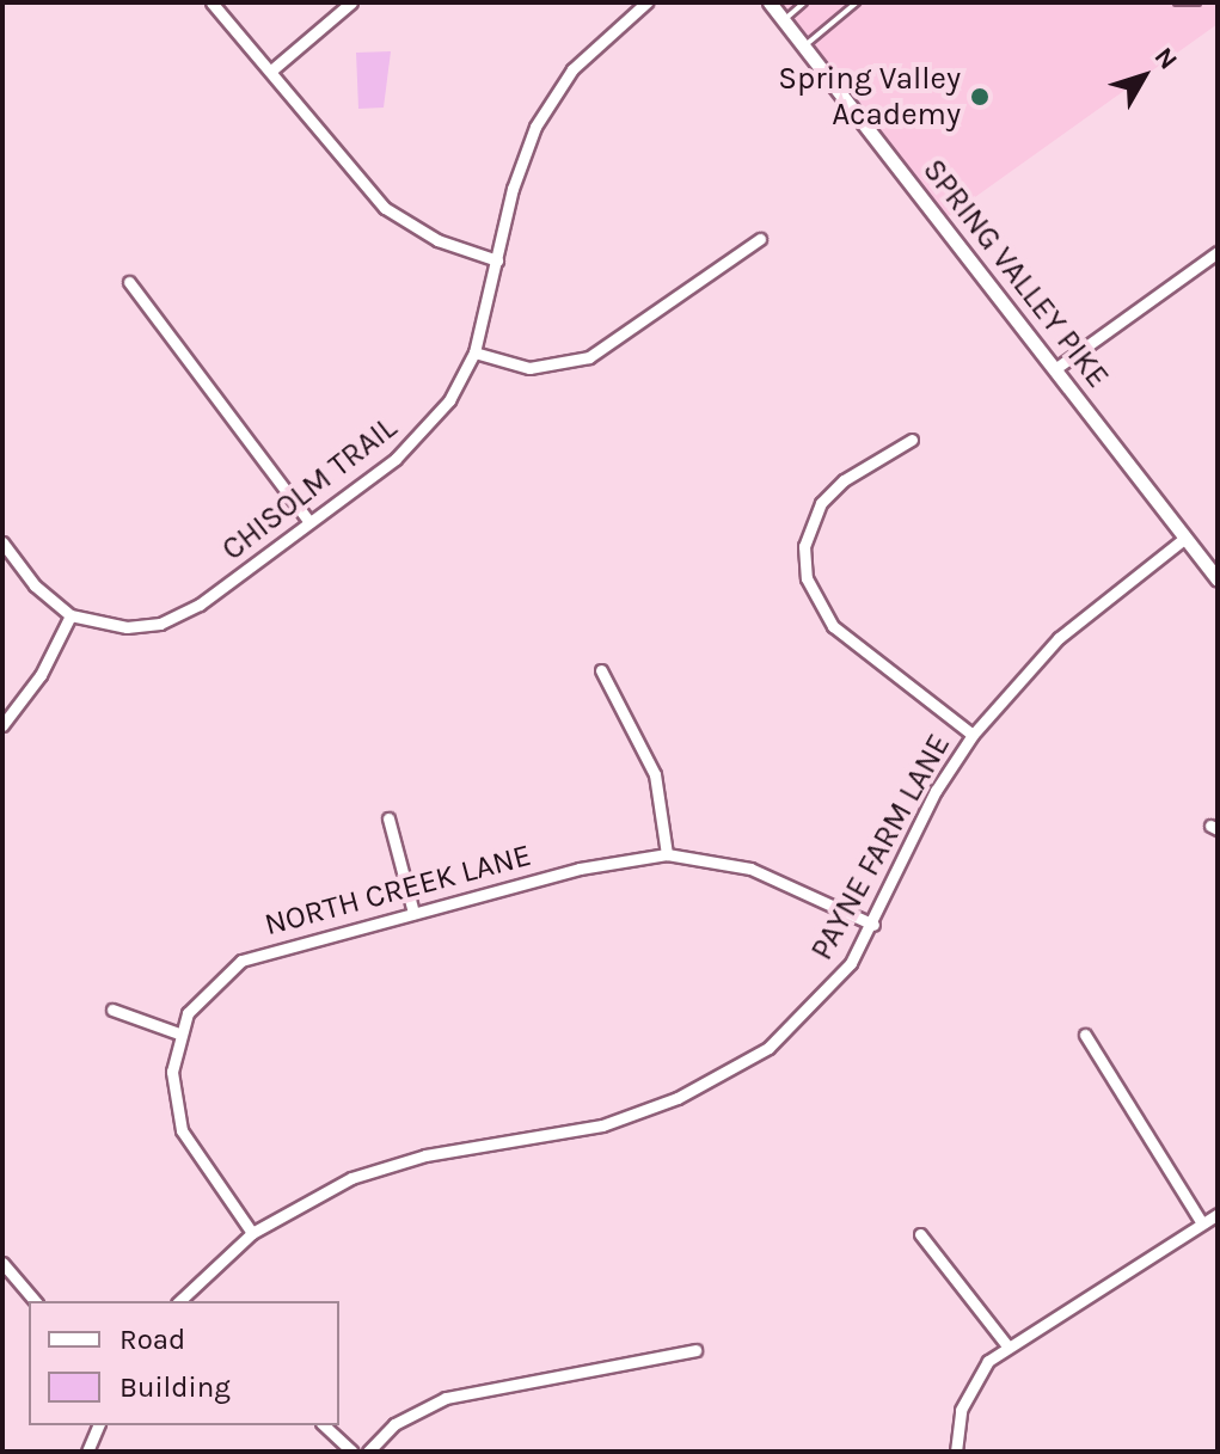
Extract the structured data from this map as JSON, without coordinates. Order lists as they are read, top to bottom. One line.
{"streets":{"street":["SPRING VALLEY PIKE","CHISOLM TRAIL","PAYNE FARM LANE","NORTH CREEK LANE"]},"crossings":[["SPRING VALLEY PIKE","PAYNE FARM LANE"],["PAYNE FARM LANE","NORTH CREEK LANE"]],"places":["Spring Valley Academy"],"legend":["Road","Building"],"north":"top right"}
